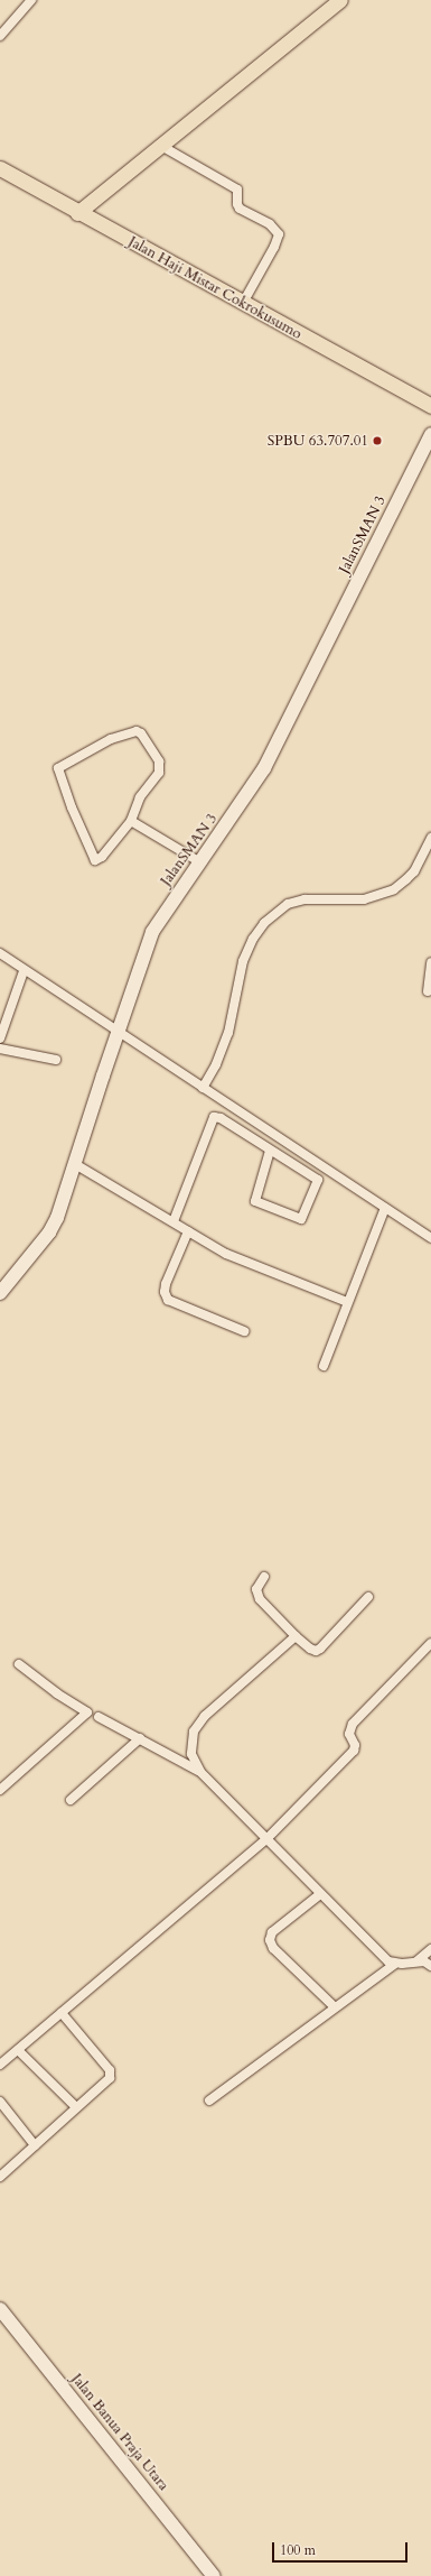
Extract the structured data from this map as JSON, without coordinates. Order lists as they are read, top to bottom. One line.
{"streets":{"main road":["Jalan Haji Mistar Cokrokusumo"],"street":["JalanSMAN 3","Jalan Banua Praja Utara"]},"places":["SPBU 63.707.01"],"scale_bar":"100 m"}
